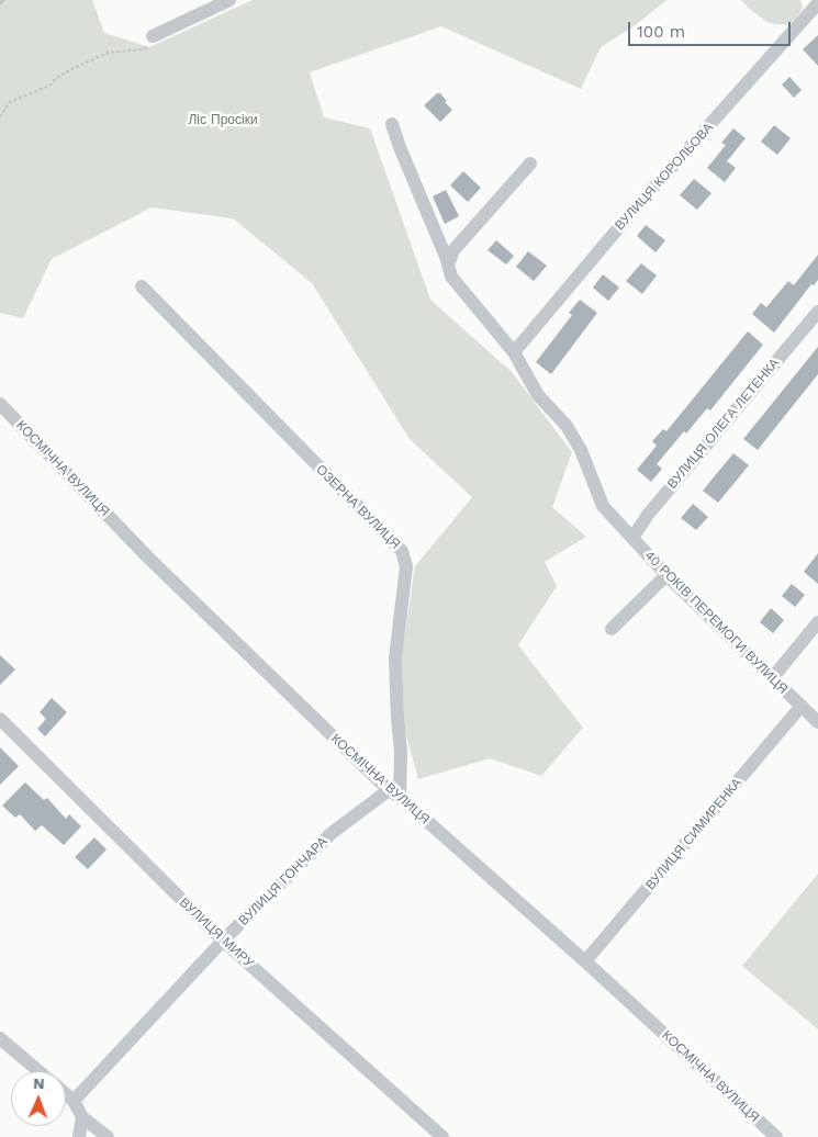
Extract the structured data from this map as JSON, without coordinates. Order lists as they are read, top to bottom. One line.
{"streets":{"street":["ВУЛИЦЯ КОРОЛЬОВА","ВУЛИЦЯ ОЛЕГА ЛЕТЕНКА","КОСМІЧНА ВУЛИЦЯ","ОЗЕРНА ВУЛИЦЯ","40 РОКІВ ПЕРЕМОГИ ВУЛИЦЯ","ВУЛИЦЯ СИМИРЕНКА","ВУЛИЦЯ ГОНЧАРА","ВУЛИЦЯ МИРУ"]},"crossings":[["ВУЛИЦЯ КОРОЛЬОВА","40 РОКІВ ПЕРЕМОГИ ВУЛИЦЯ"],["ВУЛИЦЯ ОЛЕГА ЛЕТЕНКА","40 РОКІВ ПЕРЕМОГИ ВУЛИЦЯ"],["КОСМІЧНА ВУЛИЦЯ","ОЗЕРНА ВУЛИЦЯ"],["КОСМІЧНА ВУЛИЦЯ","ВУЛИЦЯ СИМИРЕНКА"],["КОСМІЧНА ВУЛИЦЯ","ВУЛИЦЯ ГОНЧАРА"],["ОЗЕРНА ВУЛИЦЯ","ВУЛИЦЯ ГОНЧАРА"],["40 РОКІВ ПЕРЕМОГИ ВУЛИЦЯ","ВУЛИЦЯ СИМИРЕНКА"],["ВУЛИЦЯ ГОНЧАРА","ВУЛИЦЯ МИРУ"]],"parks":["Ліс Просіки"],"scale_bar":"100 m","north":"top"}
